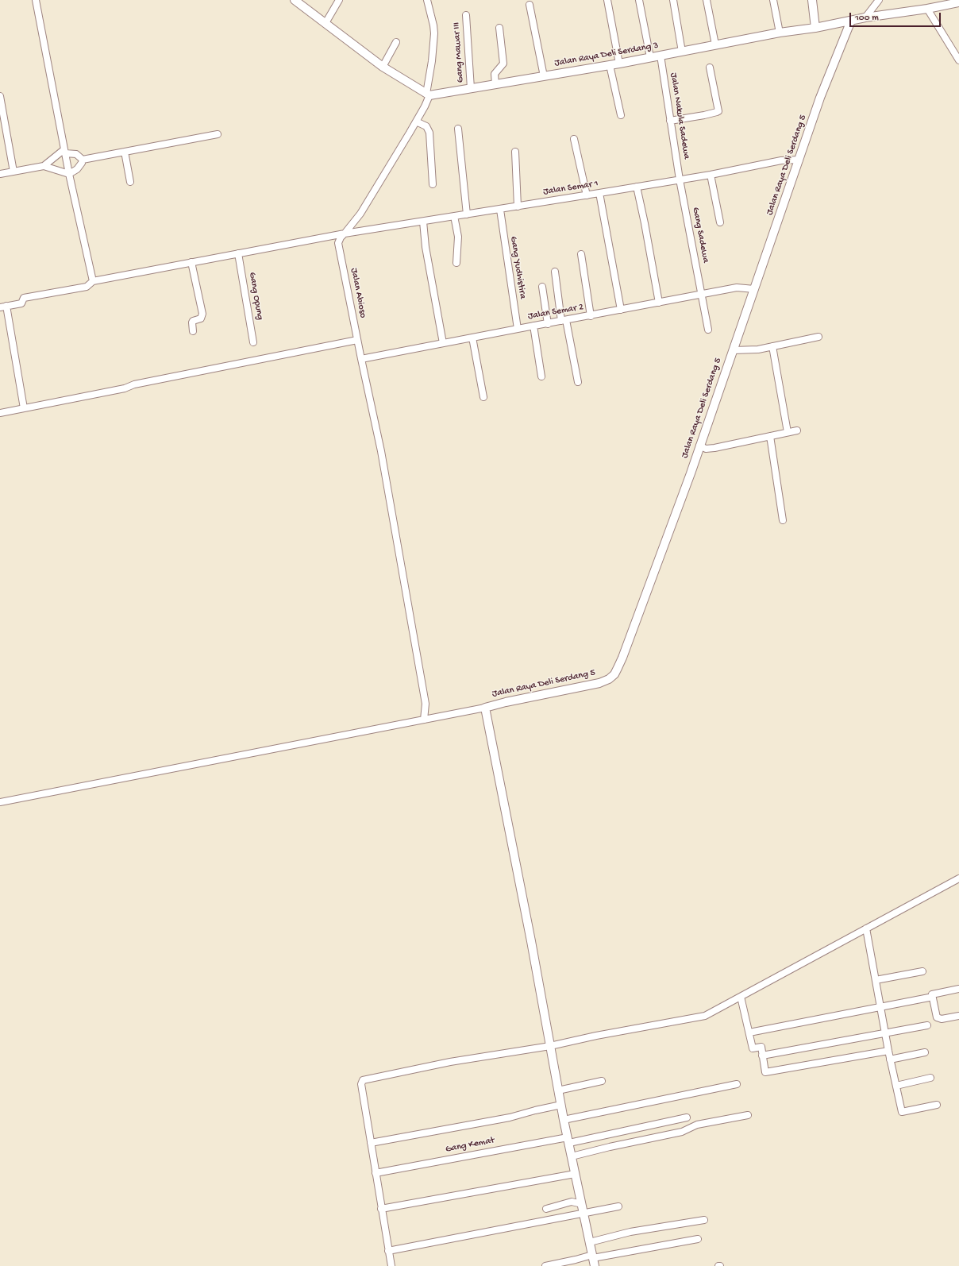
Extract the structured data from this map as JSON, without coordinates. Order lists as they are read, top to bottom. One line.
{"streets":{"street":["Gang Mawar III","Jalan Raya Deli Serdang 3","Jalan Nakula Sadewa","Jalan Raya Deli Serdang 5","Jalan Semar 1","Gang Sadewa","Gang Yudhistira","Jalan Abioso","Gang Opung","Jalan Semar 2","Gang Kemat"]},"crossings":[["Gang Mawar III","Jalan Raya Deli Serdang 3"],["Jalan Raya Deli Serdang 3","Jalan Nakula Sadewa"],["Jalan Raya Deli Serdang 3","Jalan Raya Deli Serdang 5"],["Jalan Raya Deli Serdang 3","Jalan Abioso"],["Jalan Nakula Sadewa","Jalan Semar 1"],["Jalan Nakula Sadewa","Gang Sadewa"],["Jalan Raya Deli Serdang 5","Jalan Semar 1"],["Jalan Raya Deli Serdang 5","Jalan Semar 2"],["Jalan Semar 1","Gang Sadewa"],["Jalan Semar 1","Gang Yudhistira"],["Jalan Semar 1","Jalan Abioso"],["Jalan Semar 1","Gang Opung"],["Gang Sadewa","Jalan Semar 2"],["Gang Yudhistira","Jalan Semar 2"],["Jalan Abioso","Jalan Semar 2"]],"scale_bar":"100 m"}
